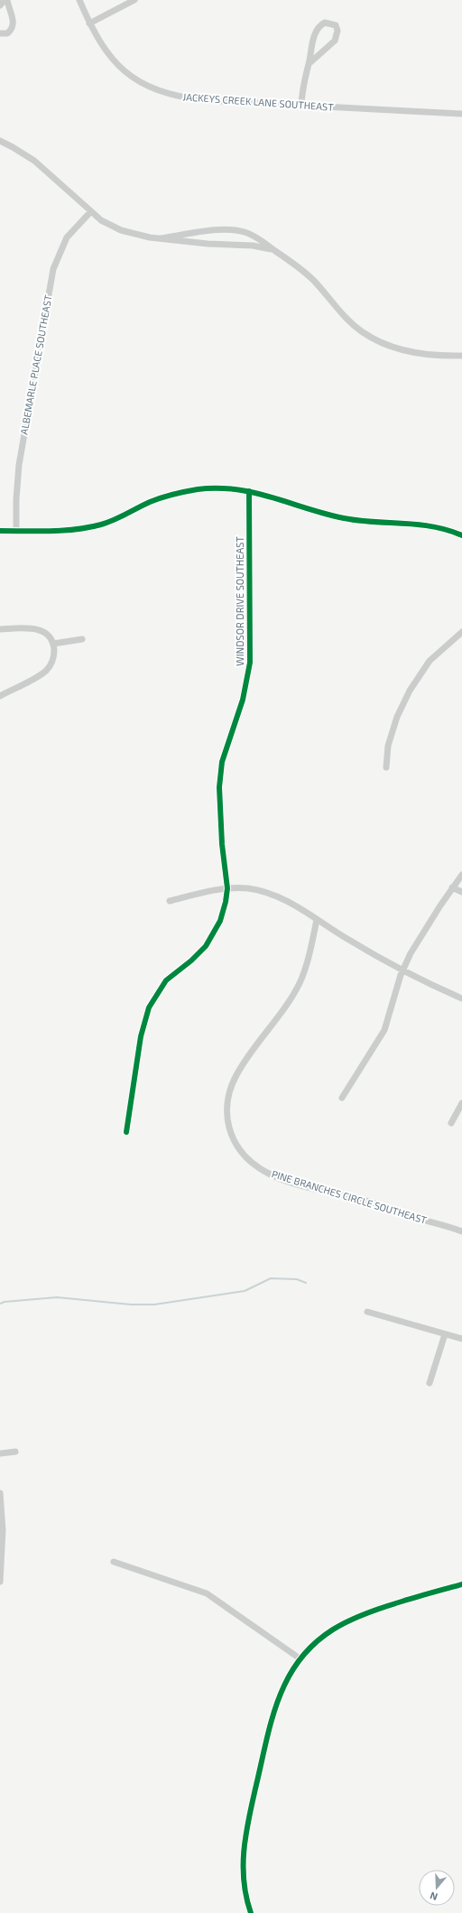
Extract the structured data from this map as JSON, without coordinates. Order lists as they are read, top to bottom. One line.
{"streets":{"street":["JACKEYS CREEK LANE SOUTHEAST","ALBEMARLE PLACE SOUTHEAST","WINDSOR DRIVE SOUTHEAST","PINE BRANCHES CIRCLE SOUTHEAST"]},"north":"bottom"}
